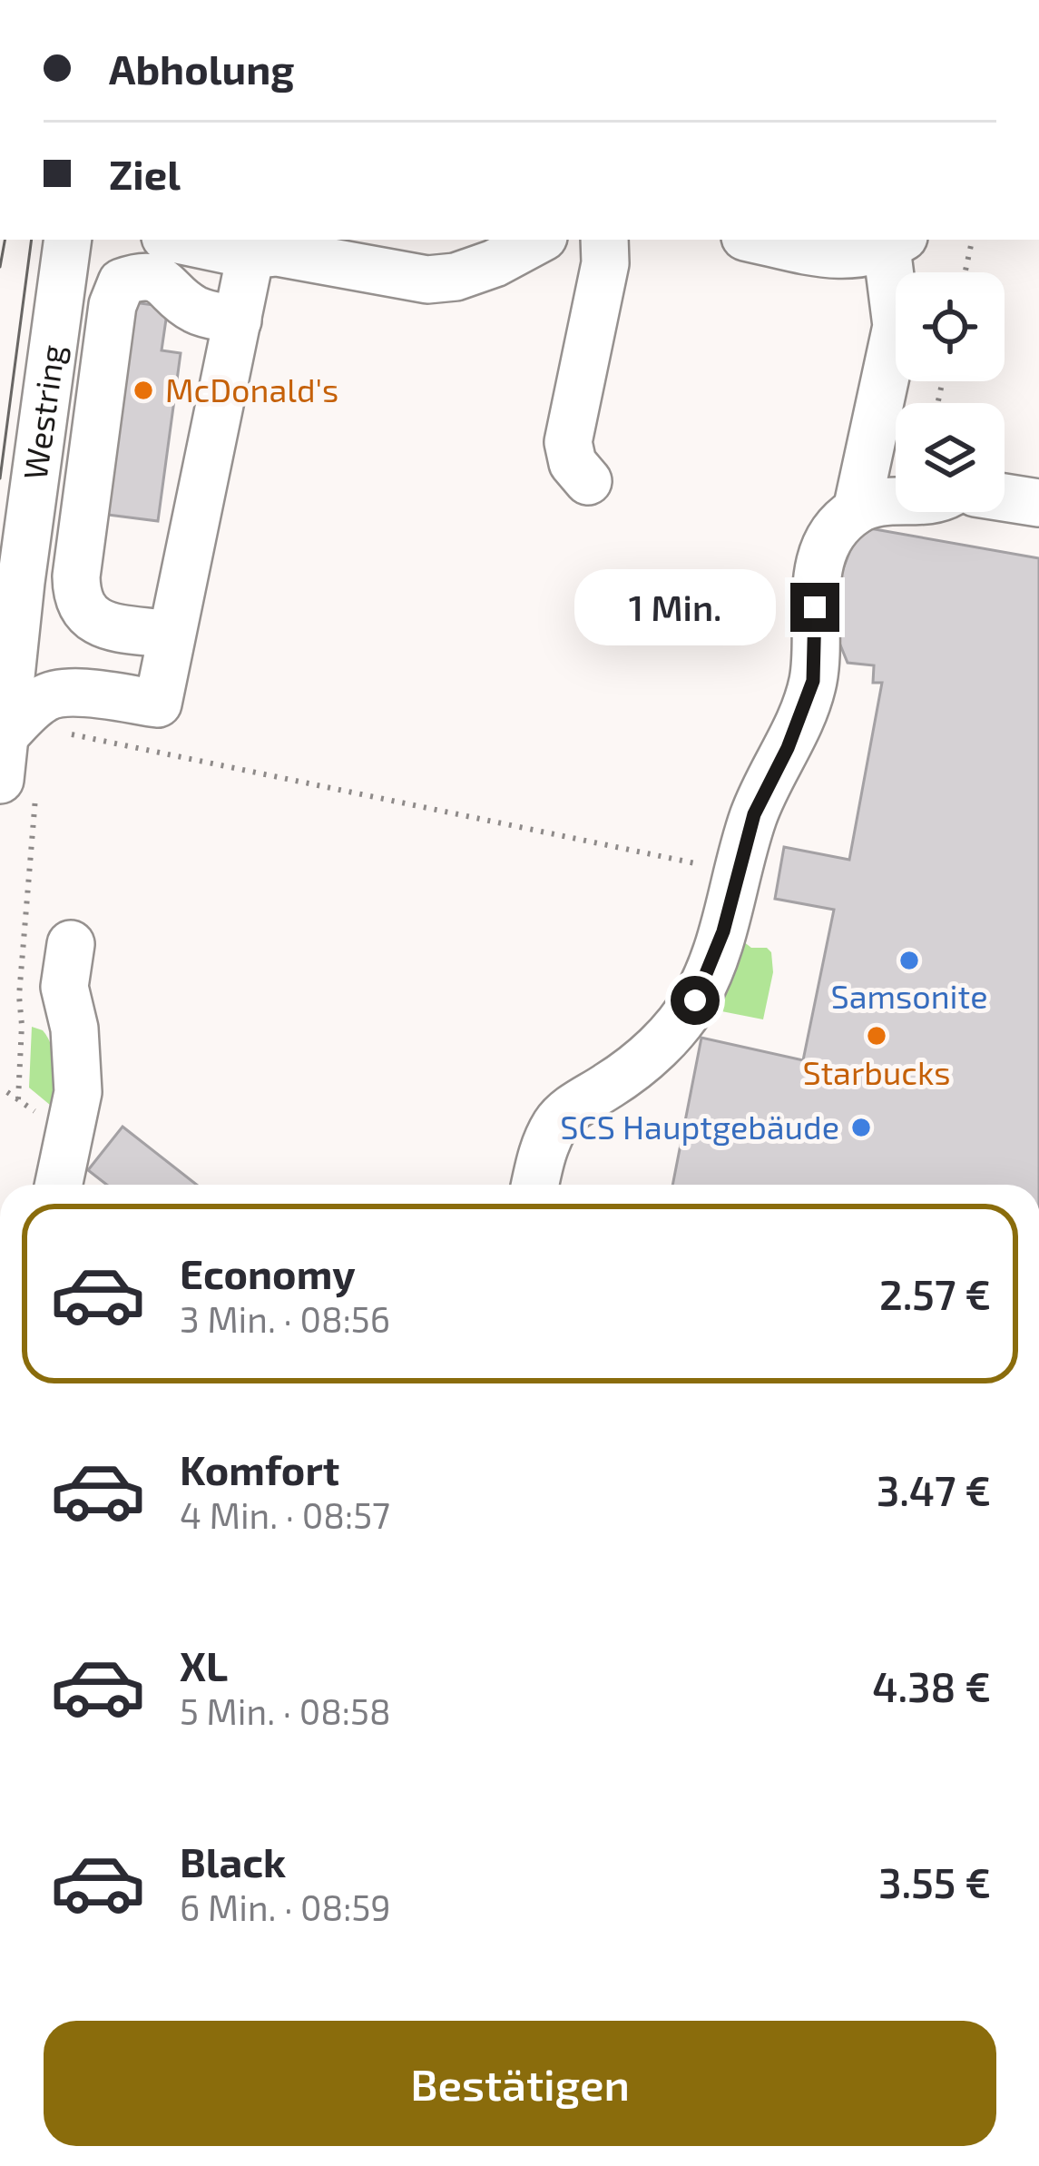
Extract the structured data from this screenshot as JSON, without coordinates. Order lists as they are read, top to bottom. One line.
{"streets":{"street":["Westring"]},"places":["McDonald's","Samsonite","Starbucks","SCS Hauptgebäude"],"page":{"banner":["Abholung","Ziel"],"bubble":"1 Min.","list":[{"name":"Economy","note":"3 Min. · 08:56","value":"2.57 €"},{"name":"Komfort","note":"4 Min. · 08:57","value":"3.47 €"},{"name":"XL","note":"5 Min. · 08:58","value":"4.38 €"},{"name":"Black","note":"6 Min. · 08:59","value":"3.55 €"}],"buttons":"Bestätigen"}}
